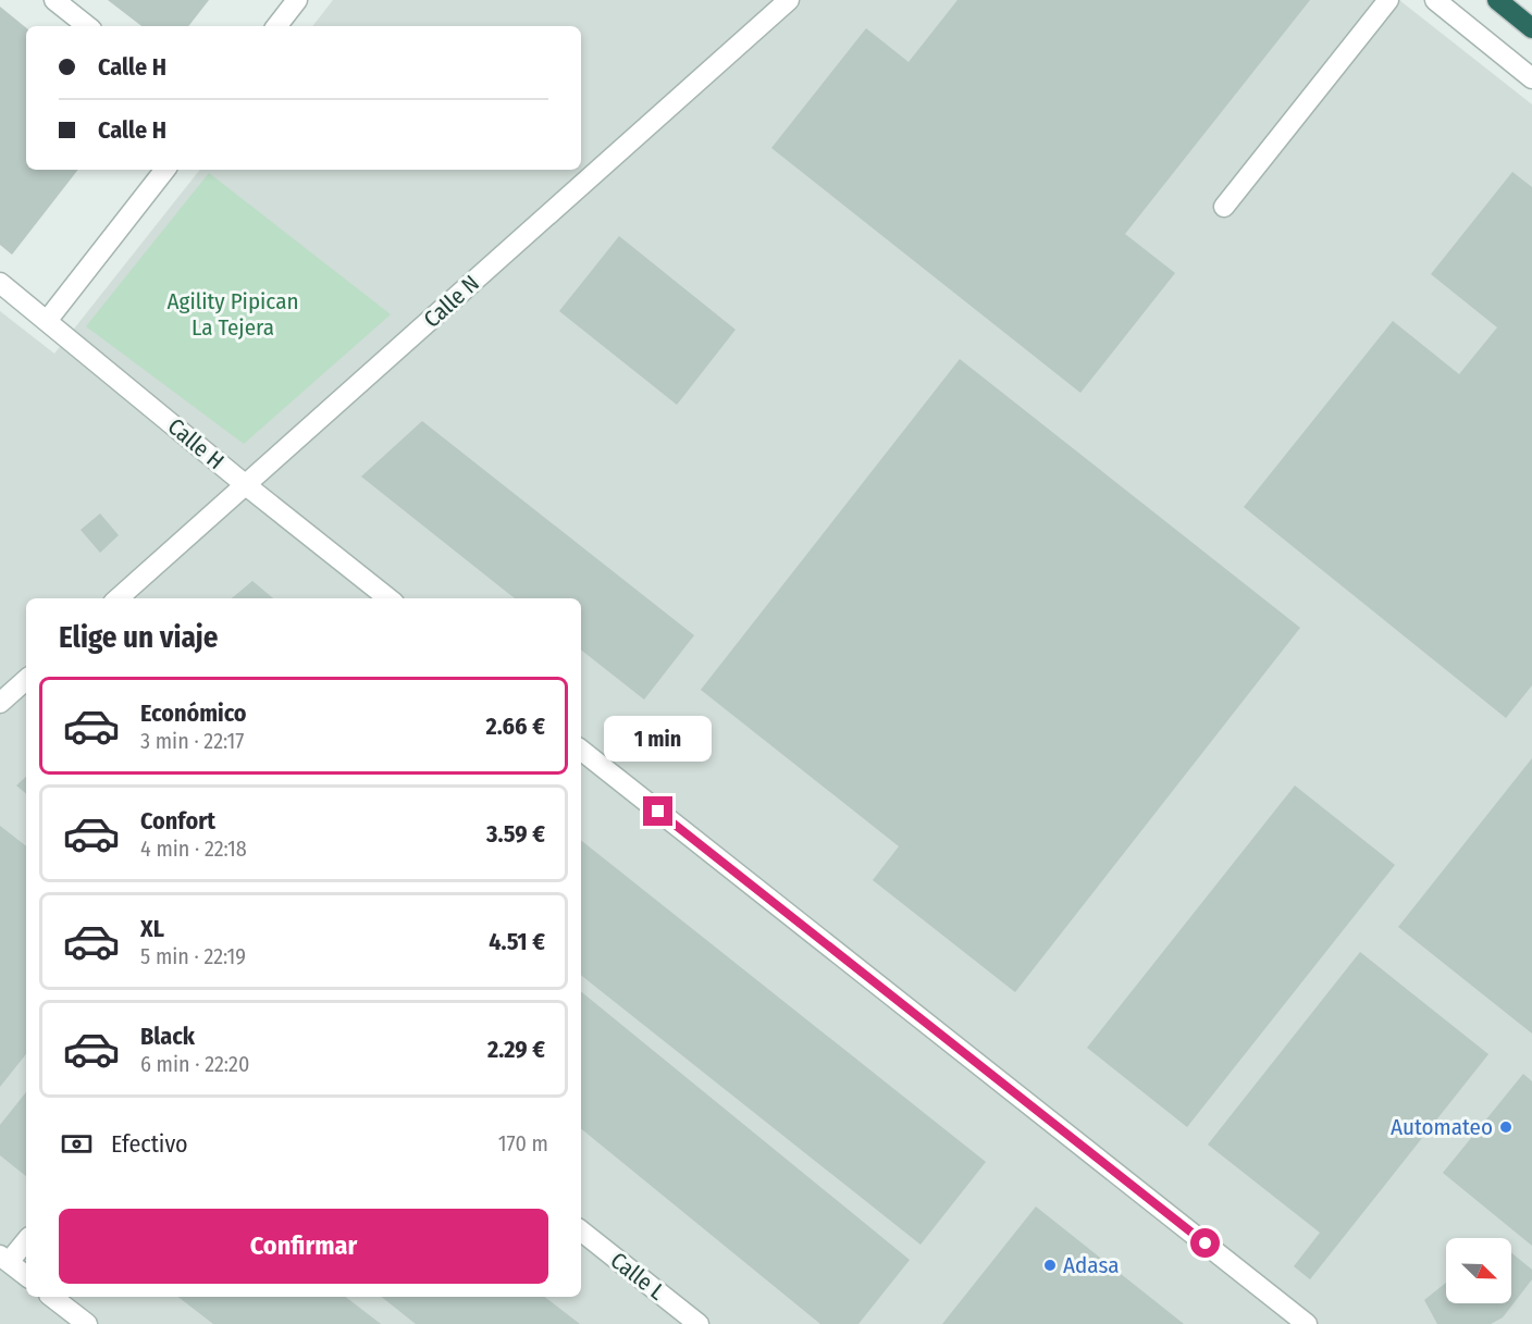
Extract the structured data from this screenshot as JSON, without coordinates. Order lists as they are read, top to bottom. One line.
{"streets":{"street":["Calle N","Calle H","Calle L"]},"crossings":[["Calle N","Calle H"]],"parks":["Agility Pipican La Tejera"],"places":["Automateo","Adasa"],"north":"bottom right","page":{"banner":["Calle H","Calle H"],"heading":"Elige un viaje","list":[{"name":"Económico","note":"3 min · 22:17","value":"2.66 €"},{"name":"Confort","note":"4 min · 22:18","value":"3.59 €"},{"name":"XL","note":"5 min · 22:19","value":"4.51 €"},{"name":"Black","note":"6 min · 22:20","value":"2.29 €"}],"bubble":"1 min","pay":["Efectivo","170 m"],"buttons":"Confirmar"}}
